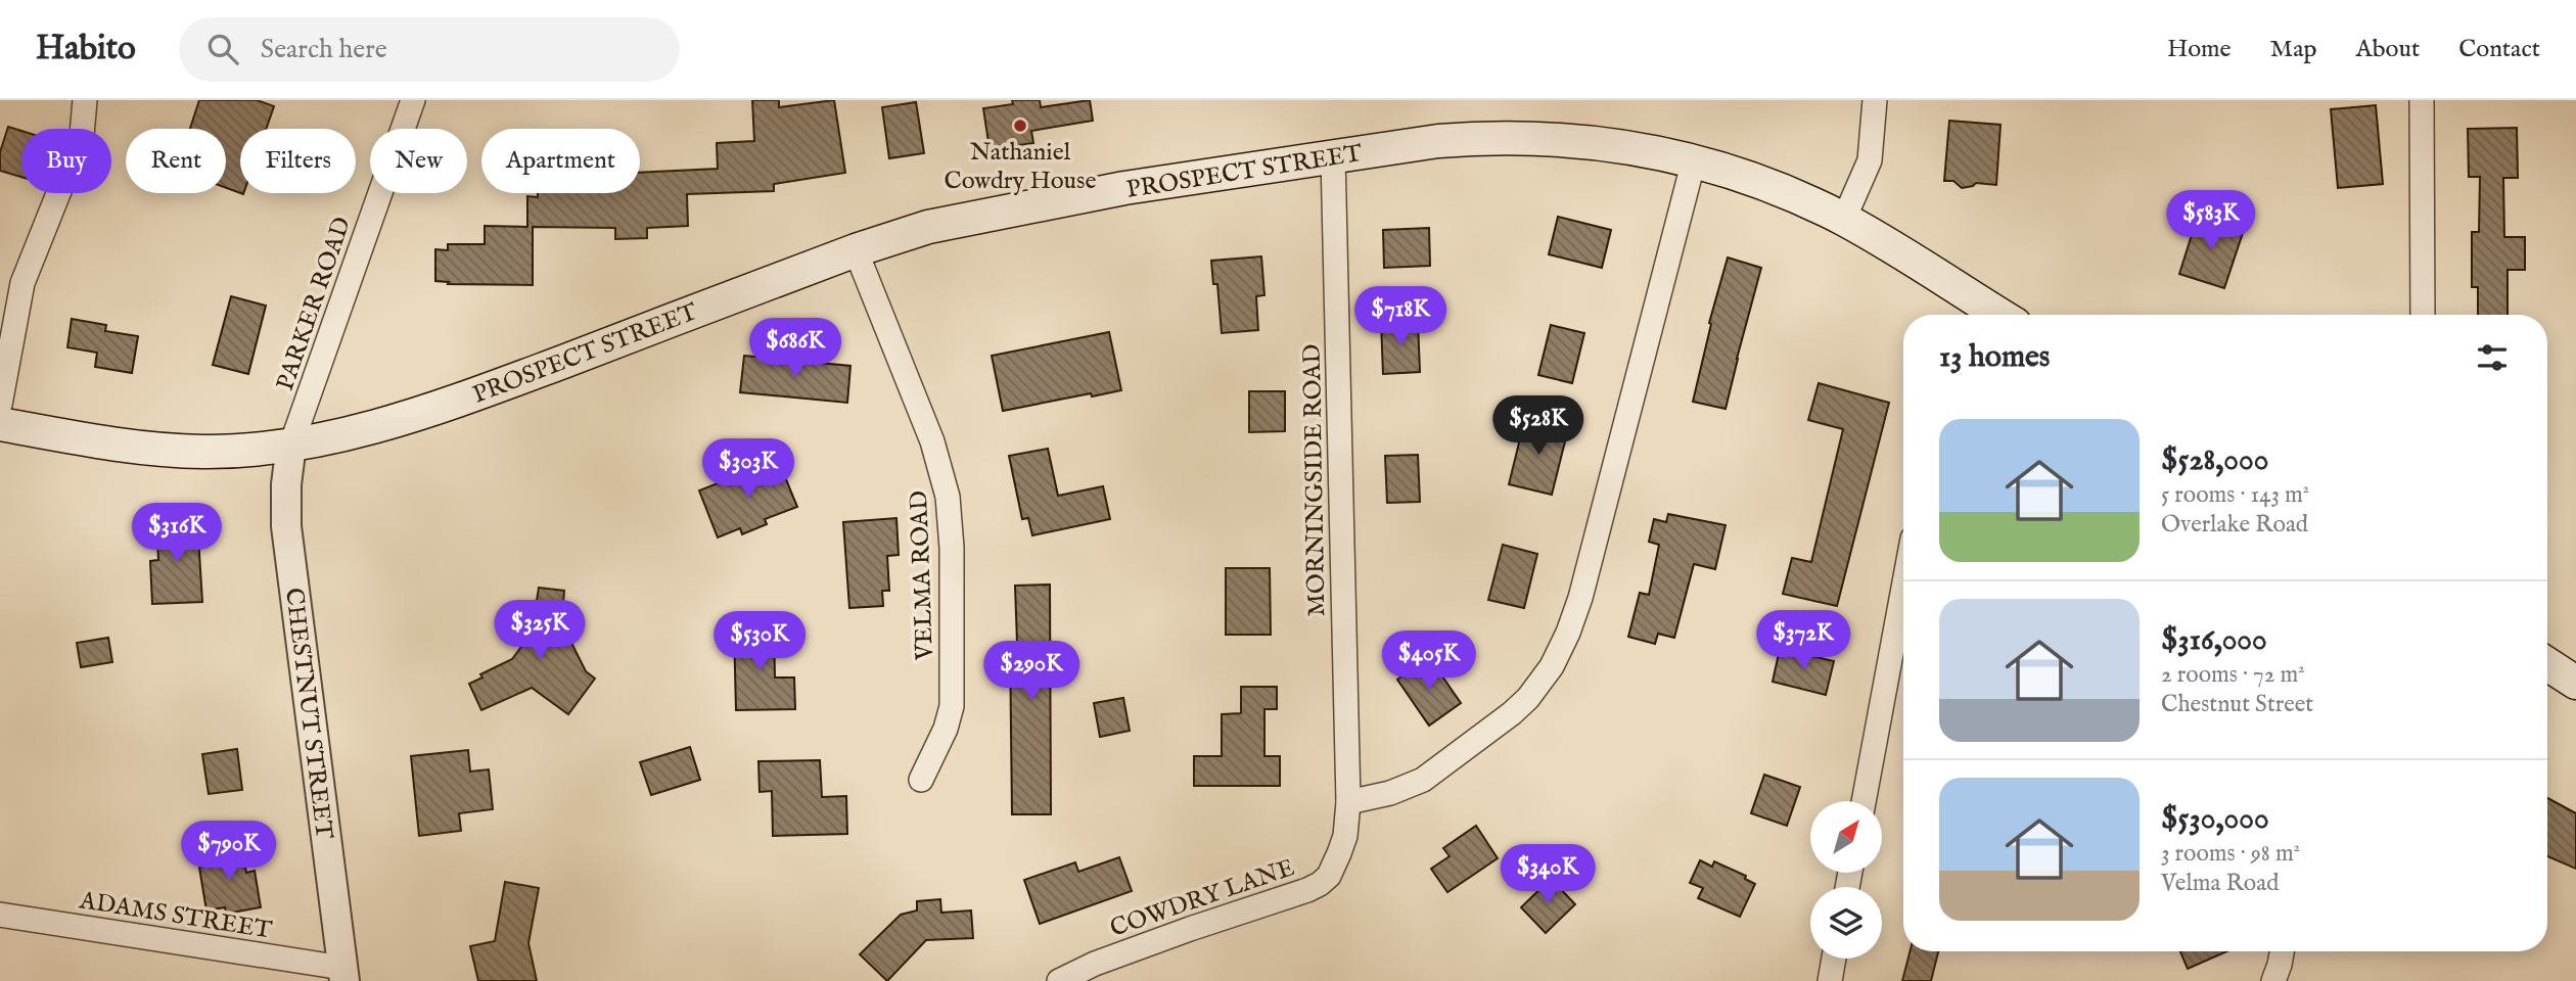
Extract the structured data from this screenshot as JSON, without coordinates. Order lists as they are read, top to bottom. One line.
{"streets":{"main road":["PROSPECT STREET"],"street":["PARKER ROAD","MORNINGSIDE ROAD","VELMA ROAD","CHESTNUT STREET","COWDRY LANE","ADAMS STREET"]},"crossings":[["PROSPECT STREET","PARKER ROAD"],["PROSPECT STREET","MORNINGSIDE ROAD"],["PROSPECT STREET","VELMA ROAD"],["PROSPECT STREET","CHESTNUT STREET"],["PARKER ROAD","CHESTNUT STREET"],["MORNINGSIDE ROAD","COWDRY LANE"],["CHESTNUT STREET","ADAMS STREET"]],"places":["Nathaniel Cowdry House"],"north":"top right","page":{"header":"Habito","search":"Search here","nav":["Home","Map","About","Contact"],"chip":["Buy","Rent","Filters","New","Apartment"],"price":["$583K","$718K","$686K","$528K","$303K","$316K","$325K","$372K","$530K","$405K","$290K","$790K","$340K"],"heading":"13 homes","list":[{"name":"$528,000","note":"5 rooms · 143 m² · Overlake Road"},{"name":"$316,000","note":"2 rooms · 72 m² · Chestnut Street"},{"name":"$530,000","note":"3 rooms · 98 m² · Velma Road"}]}}
